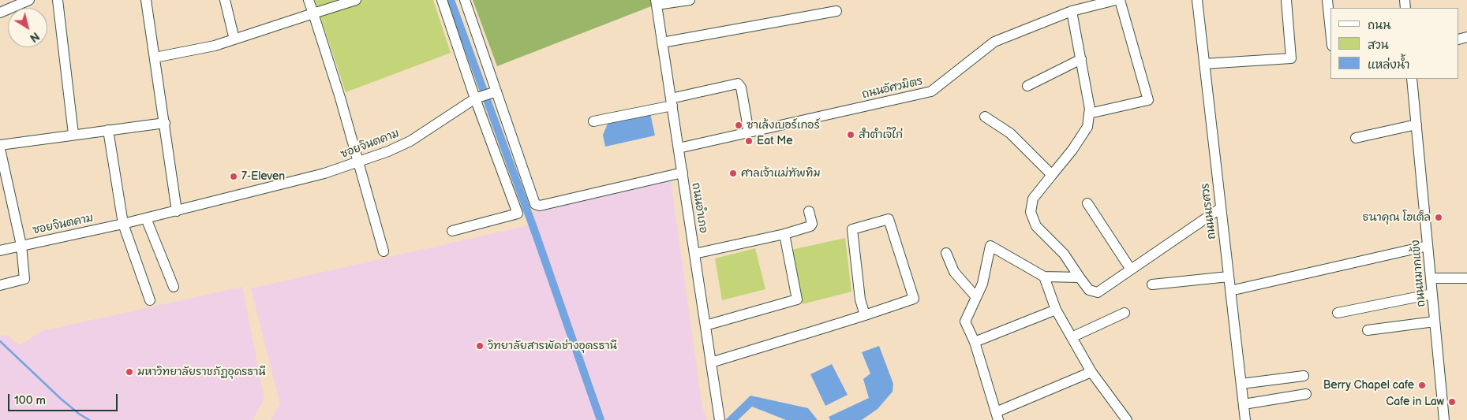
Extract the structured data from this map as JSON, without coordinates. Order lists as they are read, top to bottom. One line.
{"streets":{"street":["ถนนอัศวมิตร","ซอยจินตคาม","ถนนอำเภอ","ถนนนเรศวร","ถนนหมากแข้ง"]},"crossings":[["ถนนอัศวมิตร","ถนนอำเภอ"]],"places":["ซาเล้งเบอร์เกอร์","สำตำเจ๊ใก่","Eat Me","ศาลเจ้าแม่ทัพทิม","7-Eleven","ธนาคุณ โฮเต็ล","วิทยาลัยสารพัดช่างอุดรธานี","มหาวิทยาลัยราชภัฏอุดรธานี","Berry Chapel cafe","Cafe in Law"],"legend":["ถนน","สวน","แหล่งน้ำ"],"scale_bar":"100 m","north":"bottom right"}
